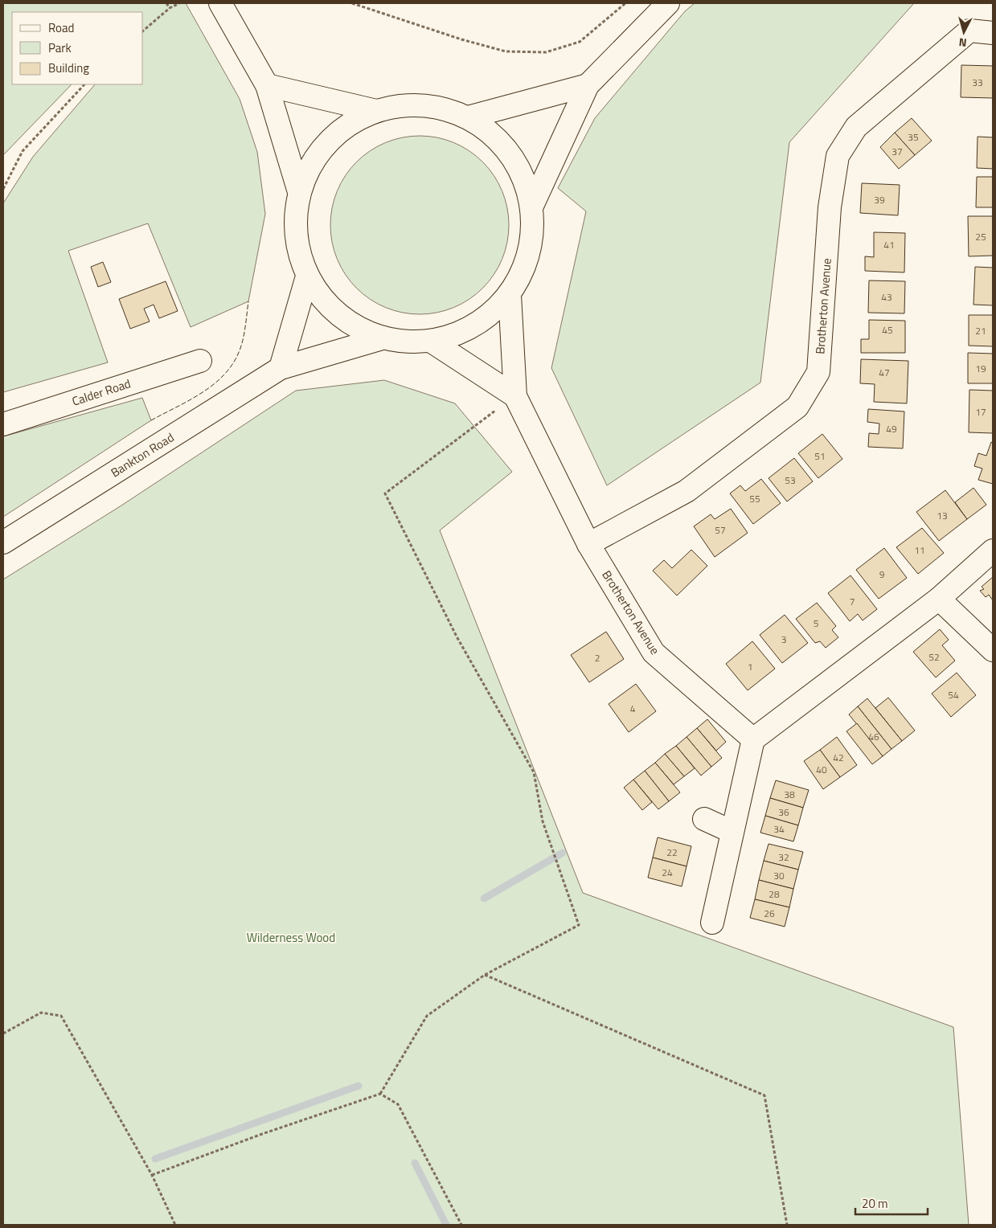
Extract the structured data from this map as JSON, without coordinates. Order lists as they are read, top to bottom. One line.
{"streets":{"street":["Brotherton Avenue","Calder Road","Bankton Road"]},"parks":["Wilderness Wood"],"house_numbers":["33","35","37","39","25","41","43","45","21","19","47","17","49","51","53","55","13","57","11","9","7","5","3","52","2","1","54","4","46","42","40","38","36","34","22","32","24","30","28","26"],"legend":["Road","Park","Building"],"scale_bar":"20 m","north":"bottom"}
